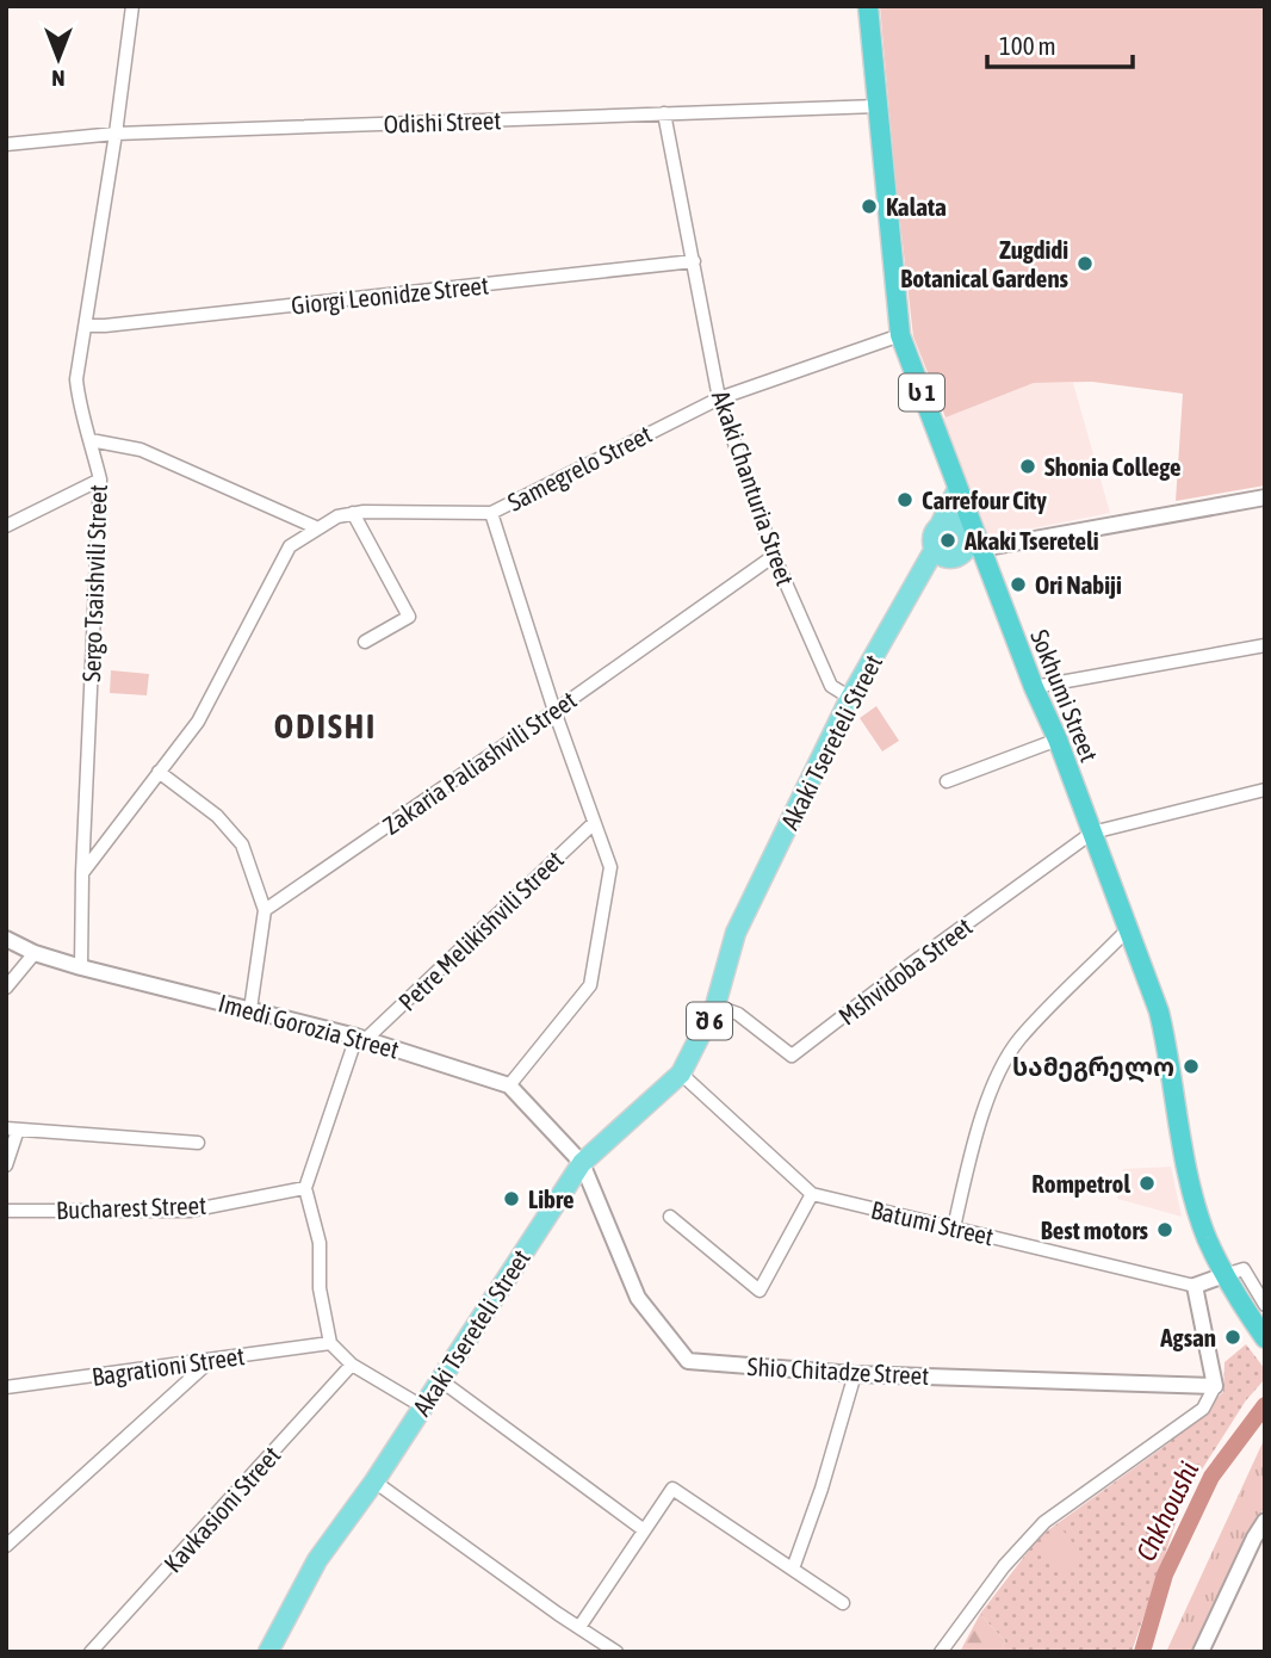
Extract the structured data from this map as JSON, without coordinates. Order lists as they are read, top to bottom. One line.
{"streets":{"highway":["ს 1","Sokhumi Street"],"main road":["Akaki Tsereteli Street","შ 6"],"street":["Odishi Street","Giorgi Leonidze Street","Samegrelo Street","Akaki Chanturia Street","Sergo Tsaishvili Street","Zakaria Paliashvili Street","Petre Melikishvili Street","Mshvidoba Street","Imedi Gorozia Street","Bucharest Street","Batumi Street","Bagrationi Street","Shio Chitadze Street","Kavkasioni Street"]},"crossings":[["Odishi Street","Akaki Chanturia Street"],["Odishi Street","Sergo Tsaishvili Street"],["Odishi Street","Sokhumi Street"],["Giorgi Leonidze Street","Akaki Chanturia Street"],["Giorgi Leonidze Street","Sergo Tsaishvili Street"],["Samegrelo Street","Akaki Chanturia Street"],["Samegrelo Street","Sergo Tsaishvili Street"],["Samegrelo Street","Sokhumi Street"],["Akaki Chanturia Street","Akaki Tsereteli Street"],["Akaki Chanturia Street","Zakaria Paliashvili Street"],["Sergo Tsaishvili Street","Imedi Gorozia Street"],["Sokhumi Street","Akaki Tsereteli Street"],["Sokhumi Street","Mshvidoba Street"],["Sokhumi Street","შ 6"],["Akaki Tsereteli Street","Mshvidoba Street"],["Akaki Tsereteli Street","შ 6"],["Akaki Tsereteli Street","Imedi Gorozia Street"],["Akaki Tsereteli Street","Batumi Street"],["Akaki Tsereteli Street","Shio Chitadze Street"],["Petre Melikishvili Street","Imedi Gorozia Street"],["Imedi Gorozia Street","Shio Chitadze Street"]],"districts":["ODISHI"],"water":["Chkhoushi"],"places":["Kalata","Zugdidi Botanical Gardens","Shonia College","Carrefour City","Akaki Tsereteli","Ori Nabiji","სამეგრელო","Rompetrol","Libre","Best motors","Agsan"],"scale_bar":"100 m","north":"bottom"}
